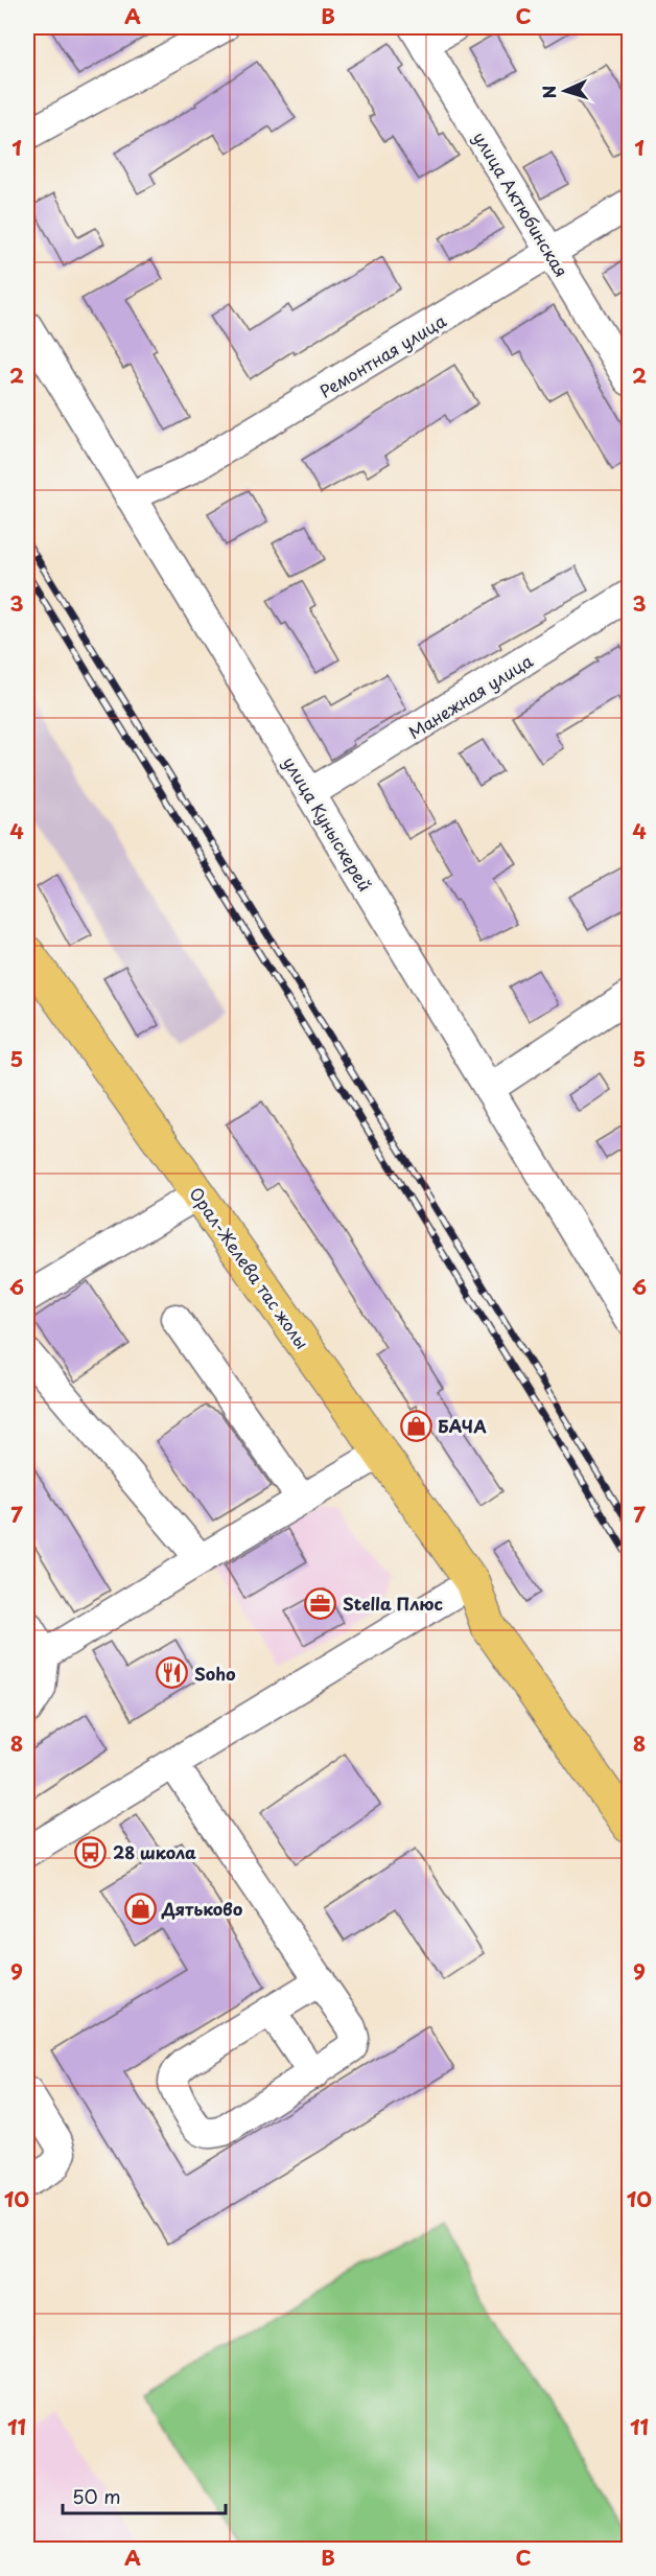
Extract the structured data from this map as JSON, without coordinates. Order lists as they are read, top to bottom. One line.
{"streets":{"main road":["Орал-Желева тас жолы"],"street":["улица Актюбинская","Ремонтная улица","Манежная улица","улица Куныскерей"]},"crossings":[["улица Актюбинская","Ремонтная улица"],["Ремонтная улица","улица Куныскерей"],["Манежная улица","улица Куныскерей"]],"places":{"shop":["БАЧА","Дятьково"],"office":["Stella Плюс"],"restaurant":["Soho"],"bus stop":["28 школа"]},"scale_bar":"50 m","north":"left","grid":{"columns":["A","B","C"],"rows":["1","2","3","4","5","6","7","8","9","10","11"]}}
